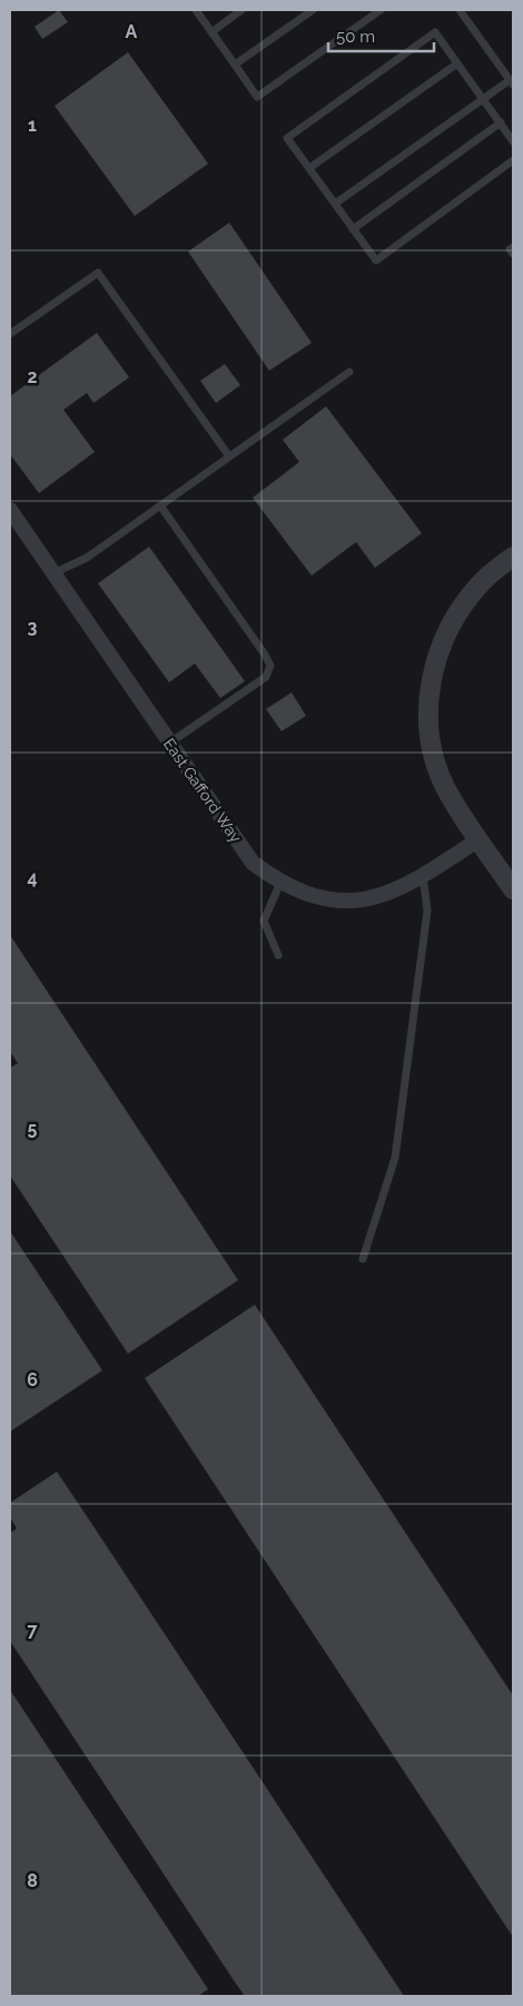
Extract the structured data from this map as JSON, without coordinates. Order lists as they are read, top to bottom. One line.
{"streets":{"street":["East Gafford Way"]},"scale_bar":"50 m","grid":{"columns":["A"],"rows":["1","2","3","4","5","6","7","8"]}}
